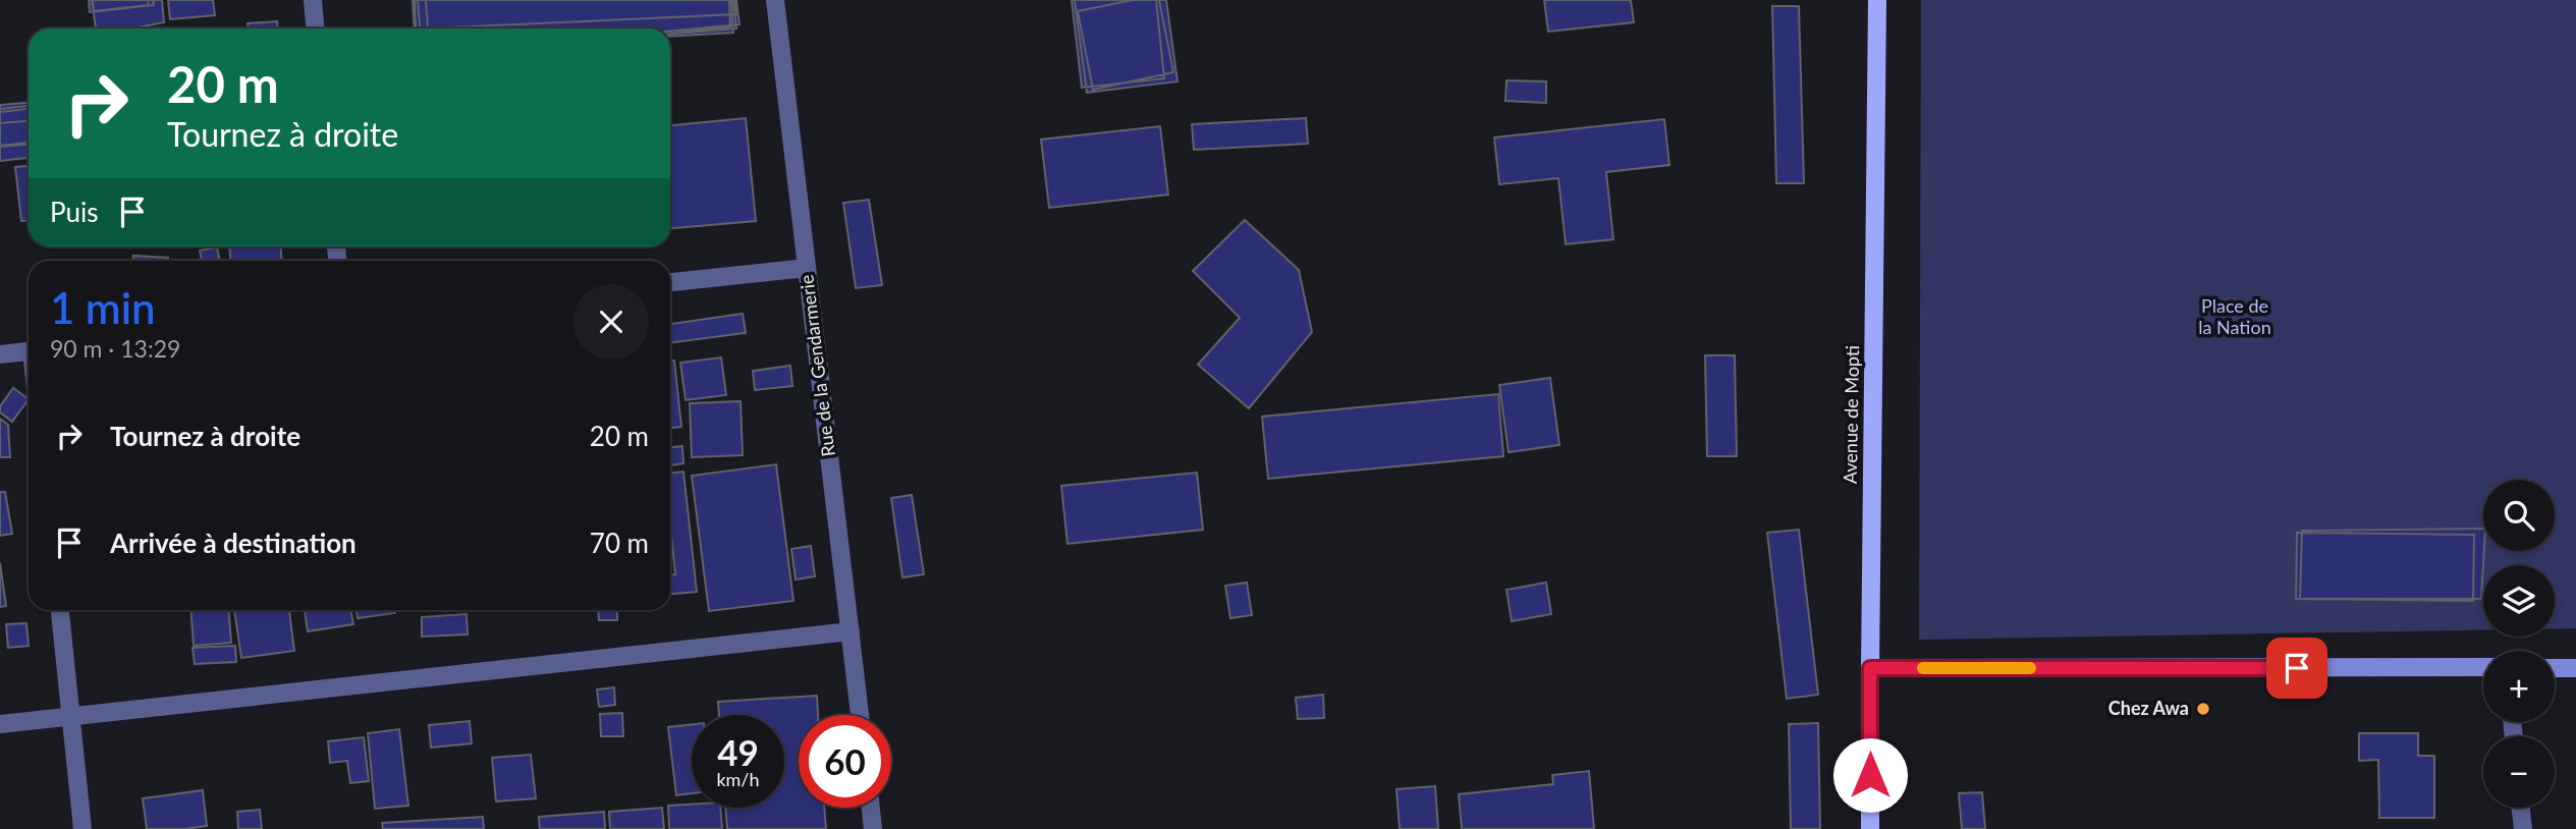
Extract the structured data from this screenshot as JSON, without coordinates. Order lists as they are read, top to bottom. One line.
{"streets":{"main road":["Avenue de Mopti"],"street":["Rue de la Gendarmerie"]},"parks":["Place de la Nation"],"places":["Chez Awa"],"page":{"turn":["20 m","Tournez à droite"],"then":"Puis","heading":["1 min","90 m · 13:29"],"list":[{"name":"Tournez à droite","value":"20 m"},{"name":"Arrivée à destination","value":"70 m"}],"map_buttons":["+","−"],"speed":"49 km/h","limit":"60"}}
